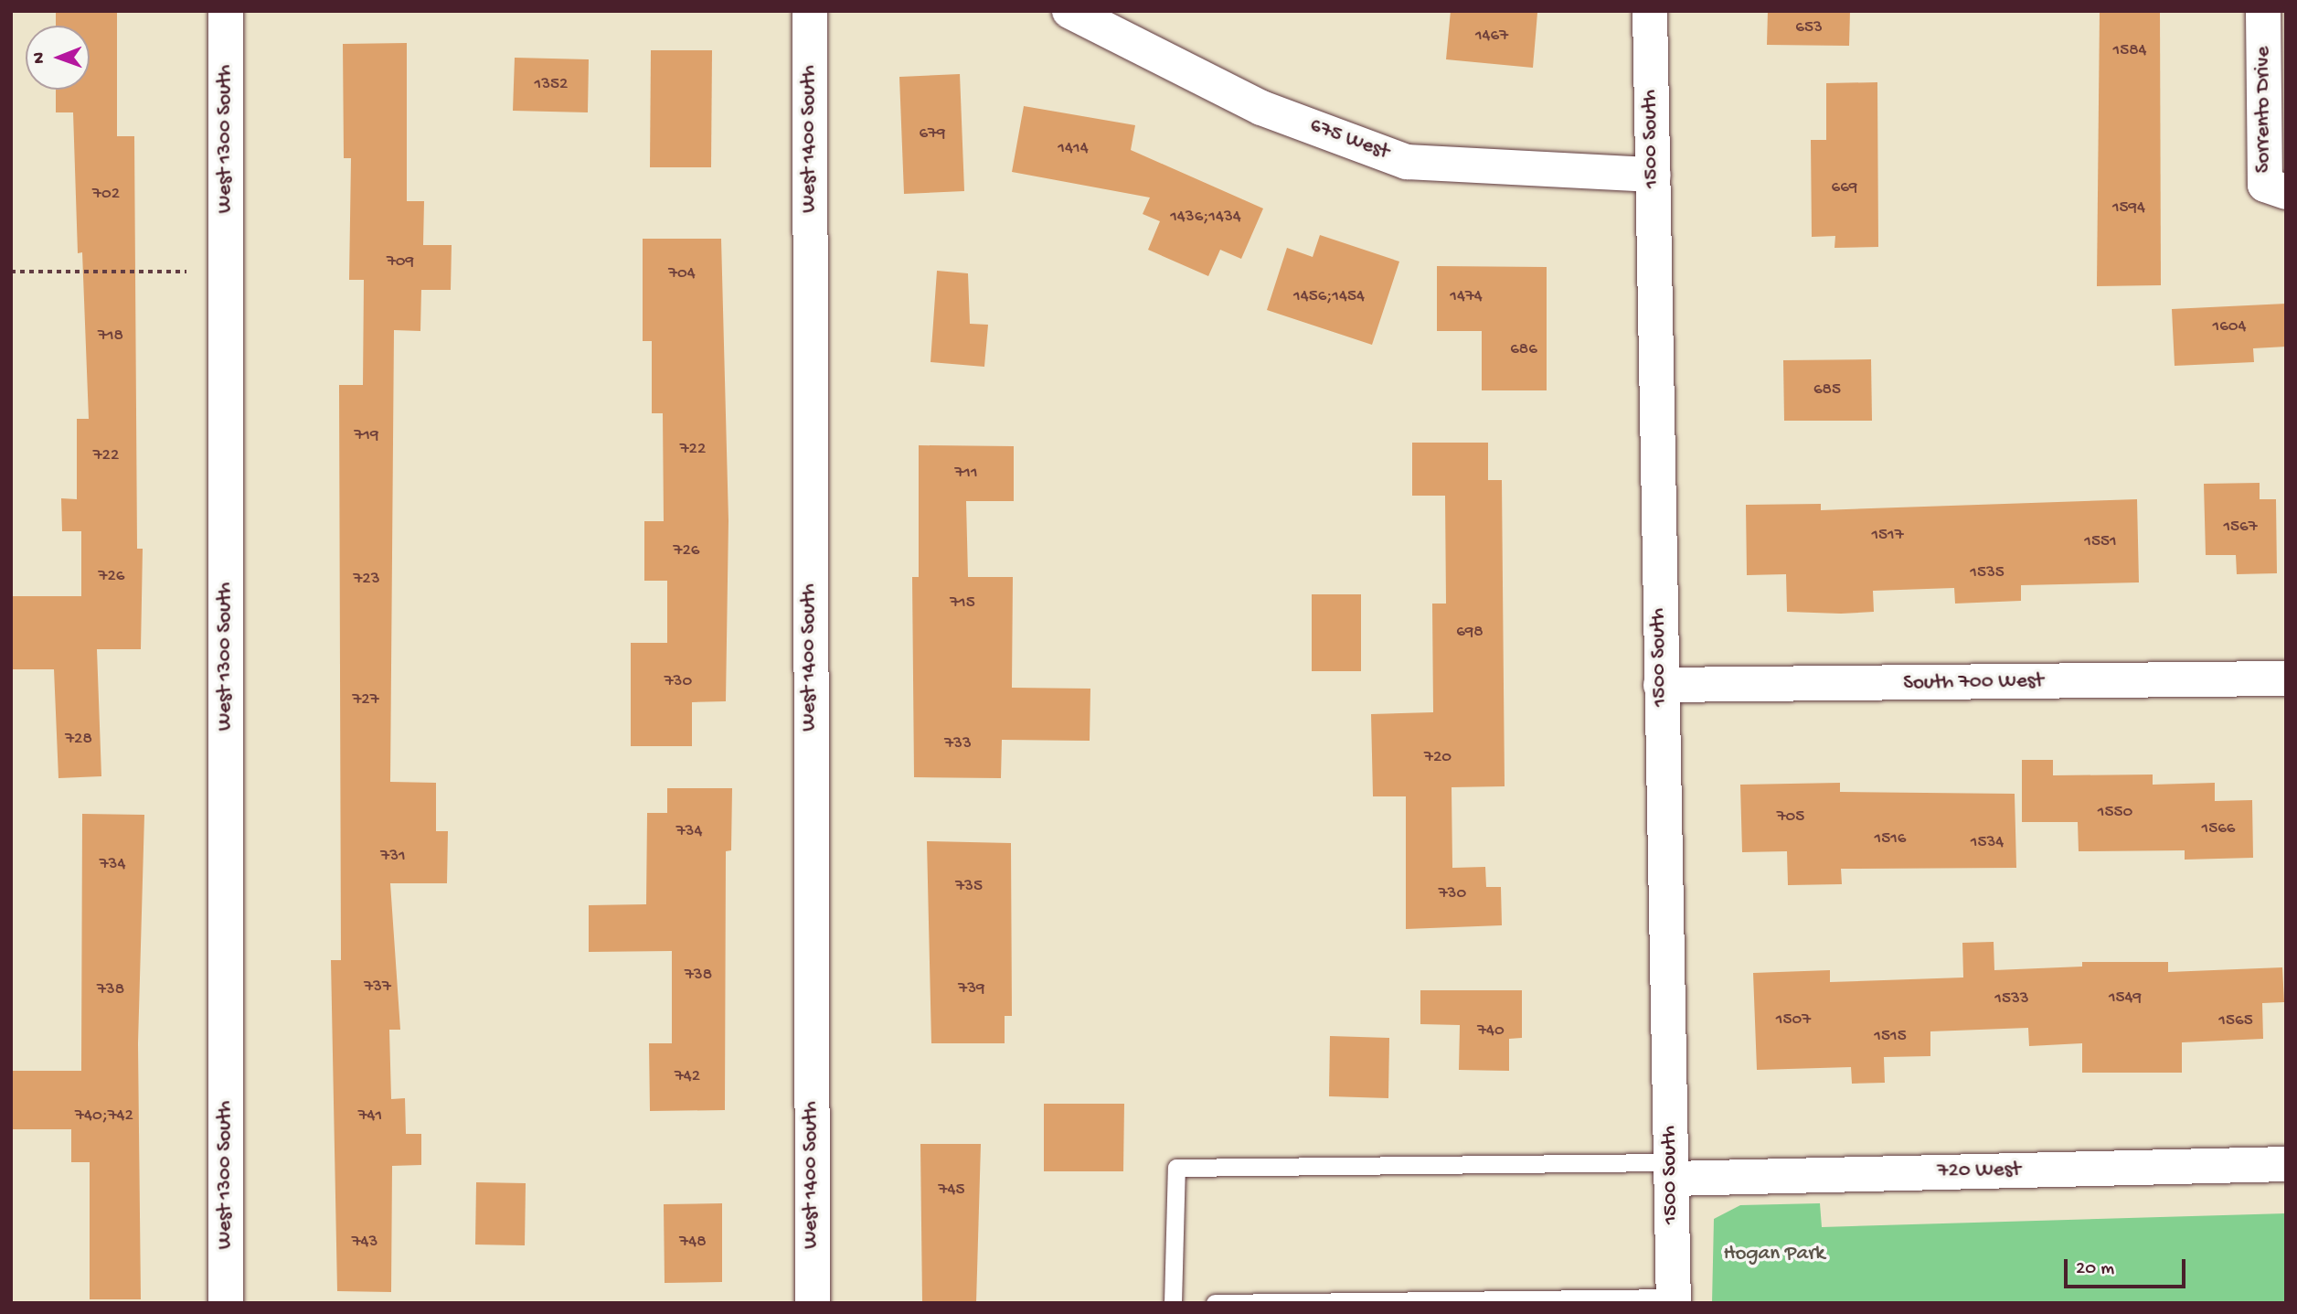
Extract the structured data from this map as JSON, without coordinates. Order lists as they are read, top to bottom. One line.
{"streets":{"street":["Sorrento Drive","West 1300 South","West 1400 South","1500 South","675 West","South 700 West","720 West"]},"crossings":[["1500 South","675 West"],["1500 South","South 700 West"],["1500 South","720 West"]],"parks":["Hogan Park"],"house_numbers":["653","1467","1584","1352","679","1414","669","702","1594","1436;1434","709","704","1456;1454","1474","1604","718","686","685","719","722","722","711","1567","1517","1551","726","1535","726","723","715","698","730","727","728","733","720","1550","705","1566","734","1516","1534","731","734","735","730","738","737","739","738","1549","1533","1507","1565","740","1515","742","740;742","741","745","743","748"],"scale_bar":"20 m","north":"left"}
